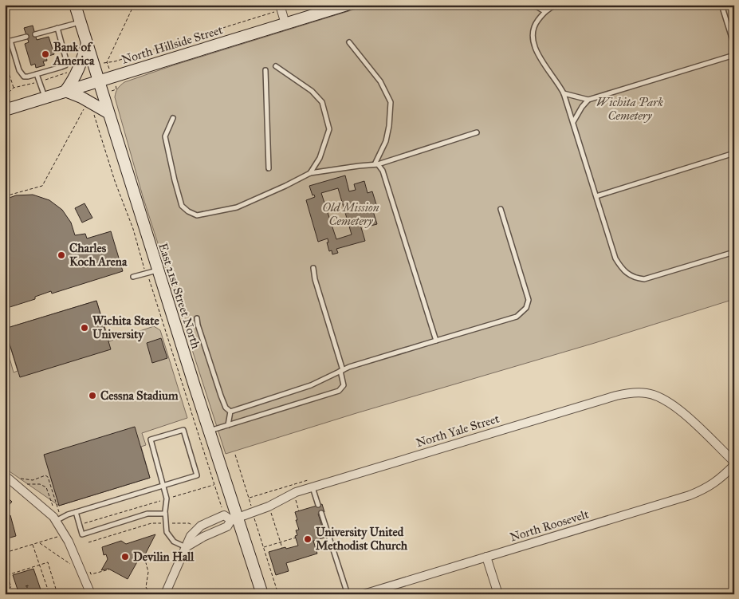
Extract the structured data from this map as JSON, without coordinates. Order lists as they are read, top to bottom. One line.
{"streets":{"main road":["North Hillside Street","East 21st Street North"],"street":["North Yale Street","North Roosevelt"]},"crossings":[["North Hillside Street","East 21st Street North"],["East 21st Street North","North Yale Street"],["North Yale Street","North Roosevelt"]],"parks":["Wichita Park Cemetery","Old Mission Cemetery"],"places":["Bank of America","Charles Koch Arena","Wichita State University","Cessna Stadium","University United Methodist Church","Devilin Hall"]}
